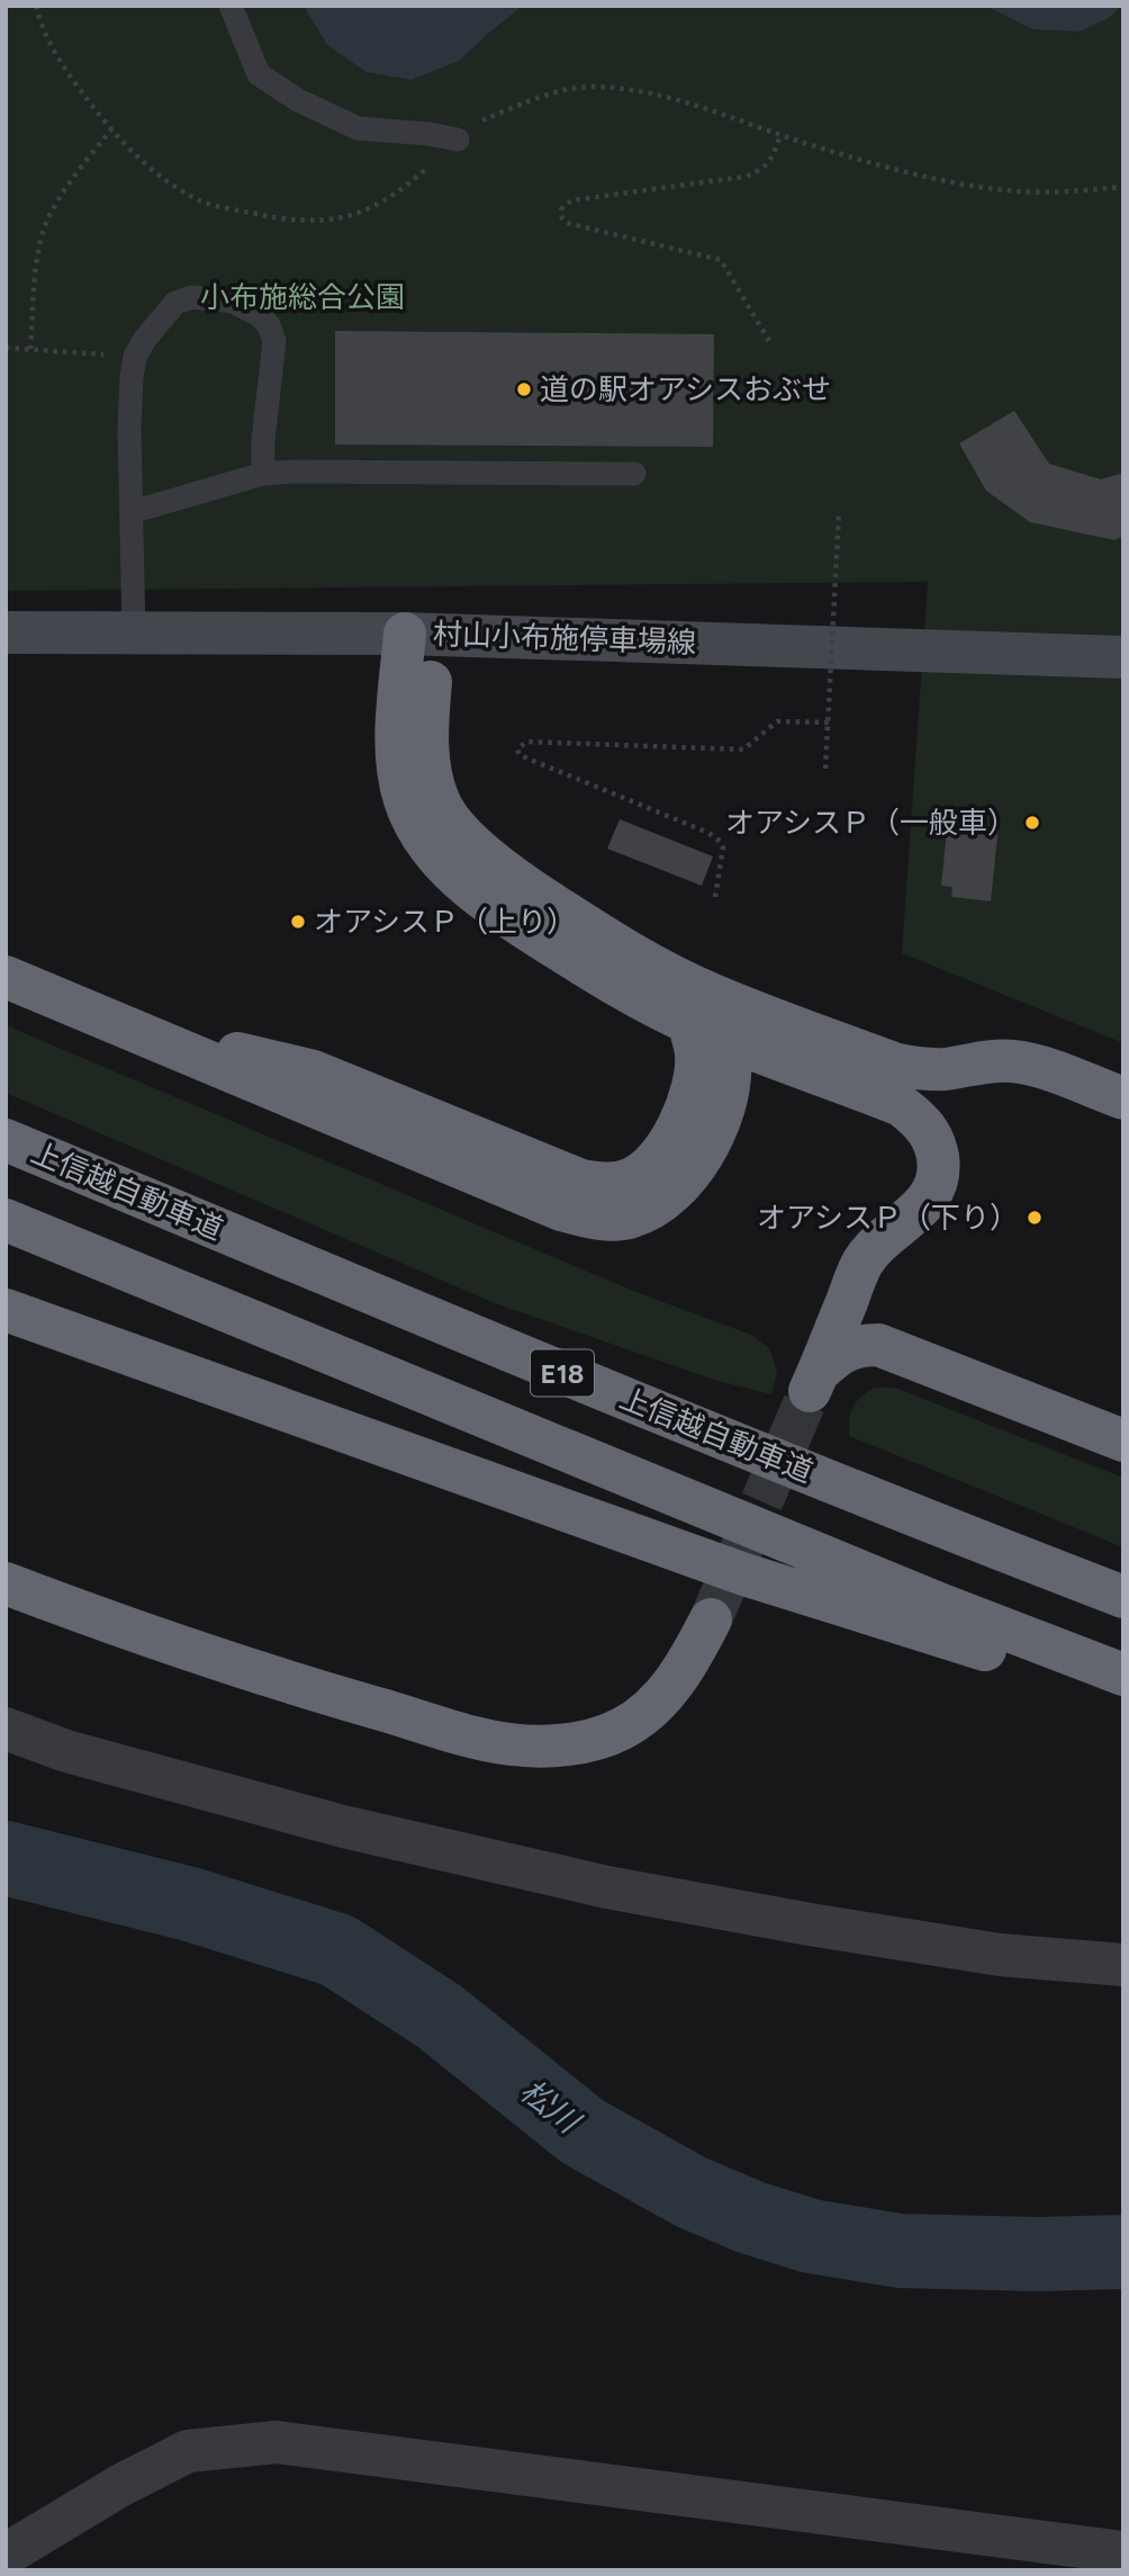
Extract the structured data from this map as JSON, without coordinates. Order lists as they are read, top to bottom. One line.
{"streets":{"highway":["上信越自動車道","E18"],"main road":["村山小布施停車場線"]},"water":["松川"],"parks":["小布施総合公園"],"places":["道の駅オアシスおぶせ","オアシスＰ（一般車）","オアシスＰ（上り）","オアシスＰ（下り）"]}
